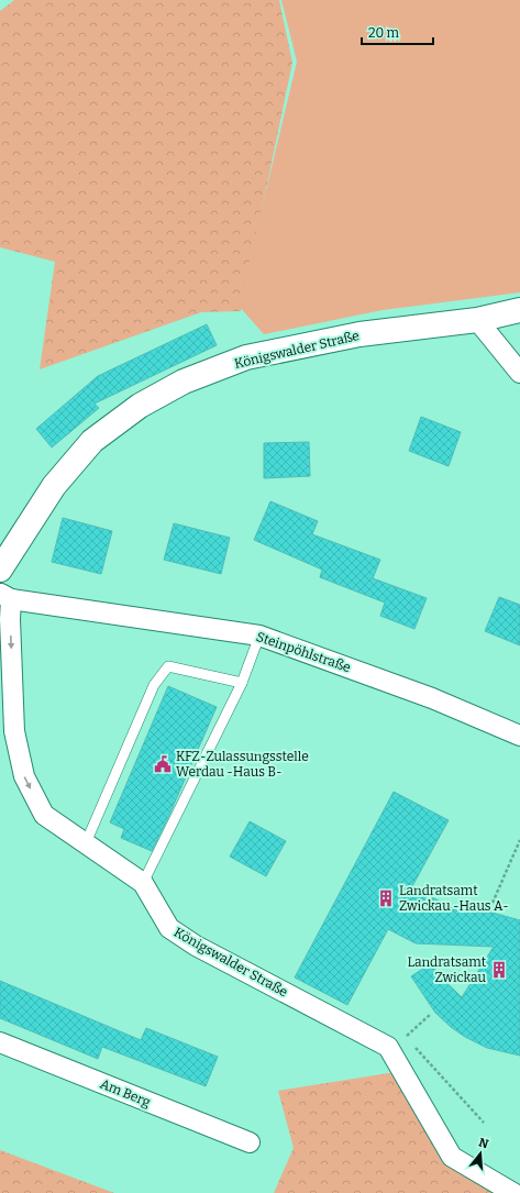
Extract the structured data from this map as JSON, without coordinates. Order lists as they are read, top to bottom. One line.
{"streets":{"street":["Königswalder Straße","Steinpöhlstraße","Am Berg"]},"crossings":[["Königswalder Straße","Steinpöhlstraße"]],"places":{"public building":["KFZ-Zulassungsstelle Werdau -Haus B-"],"building":["Landratsamt Zwickau -Haus A-","Landratsamt Zwickau"]},"scale_bar":"20 m","north":"top"}
